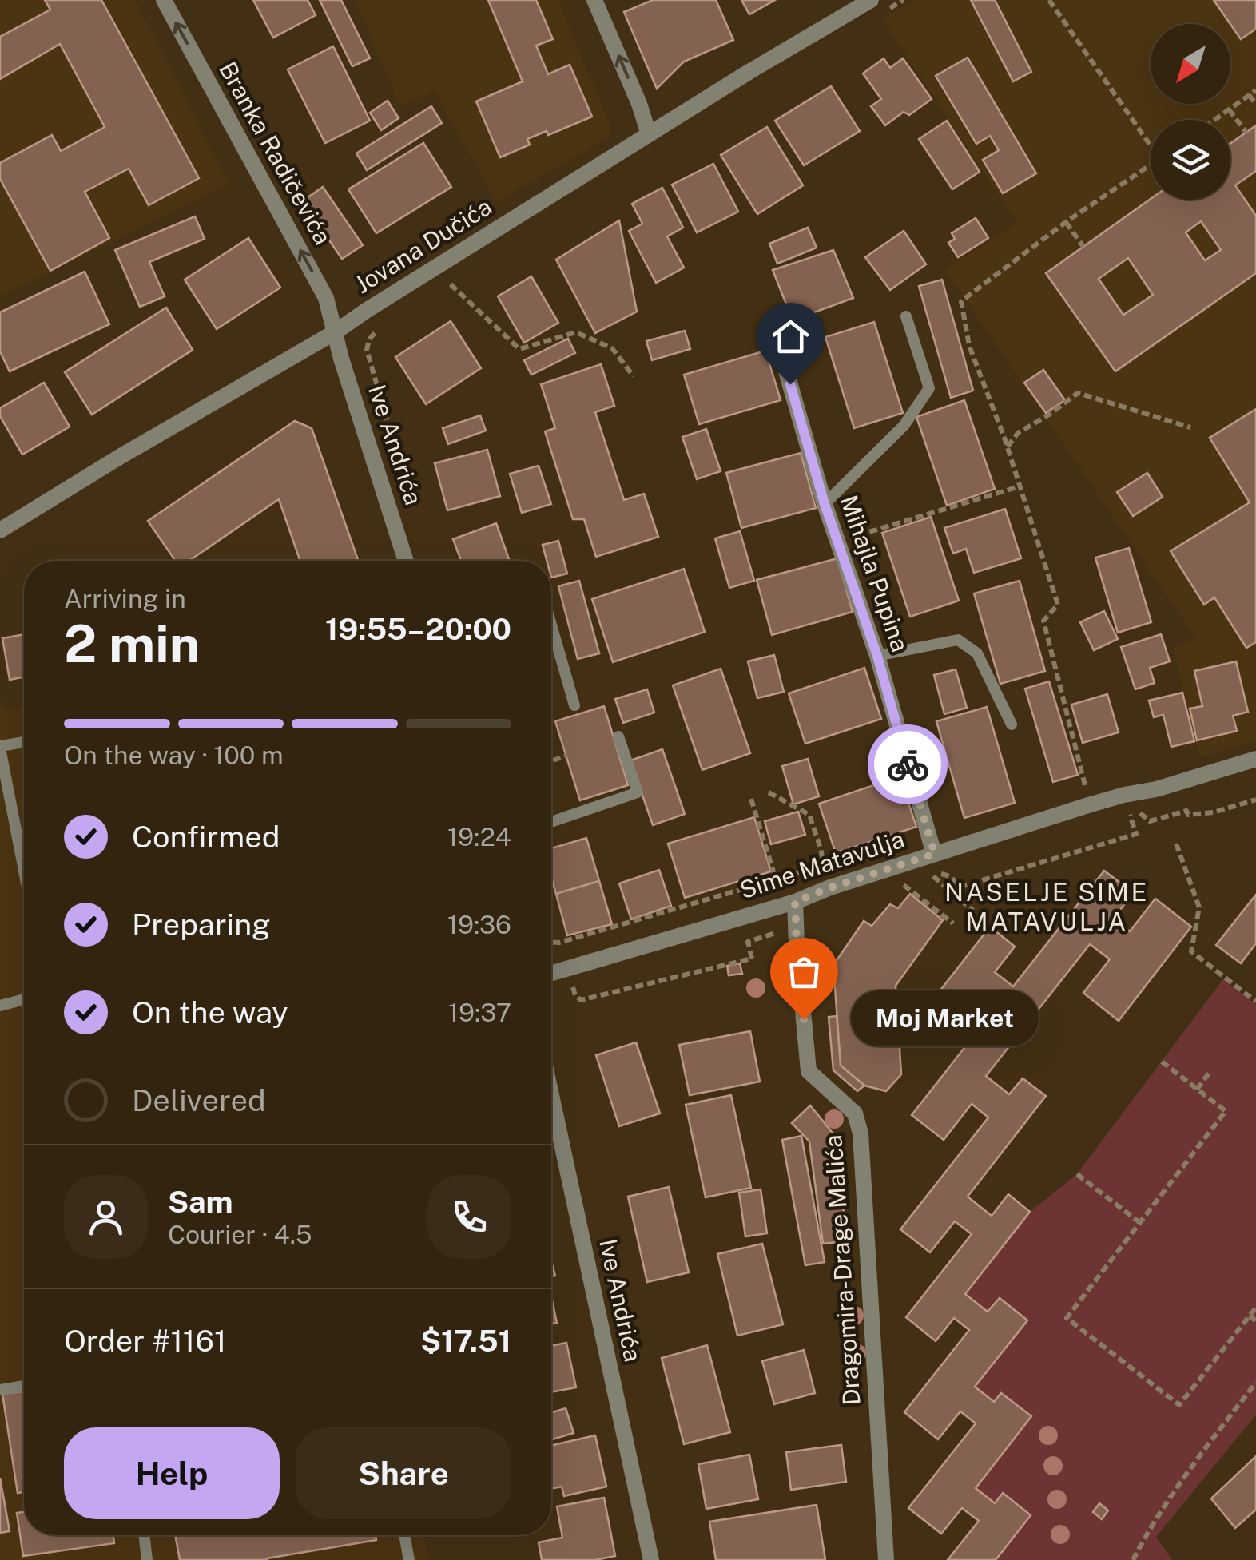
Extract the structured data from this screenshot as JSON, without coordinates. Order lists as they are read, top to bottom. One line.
{"streets":{"street":["Branka Radičevića","Jovana Dučića","Ive Andrića","Mihajla Pupina","Sime Matavulja","Dragomira-Drage Malića"]},"crossings":[["Branka Radičevića","Jovana Dučića"],["Branka Radičevića","Ive Andrića"],["Jovana Dučića","Ive Andrića"],["Mihajla Pupina","Sime Matavulja"],["Sime Matavulja","Dragomira-Drage Malića"]],"one_way":["Branka Radičevića"],"districts":["NASELJE SIME MATAVULJA"],"places":["Moj Market"],"north":"bottom left","page":{"heading":["2 min","Arriving in","19:55–20:00"],"panel":["Sam","Courier · 4.5","Order #1161","$17.51"],"bar":"On the way · 100 m","list":[["Confirmed","19:24"],["Preparing","19:36"],["On the way","19:37"],"Delivered"],"bubble":"Moj Market","buttons":["Help","Share"]}}
